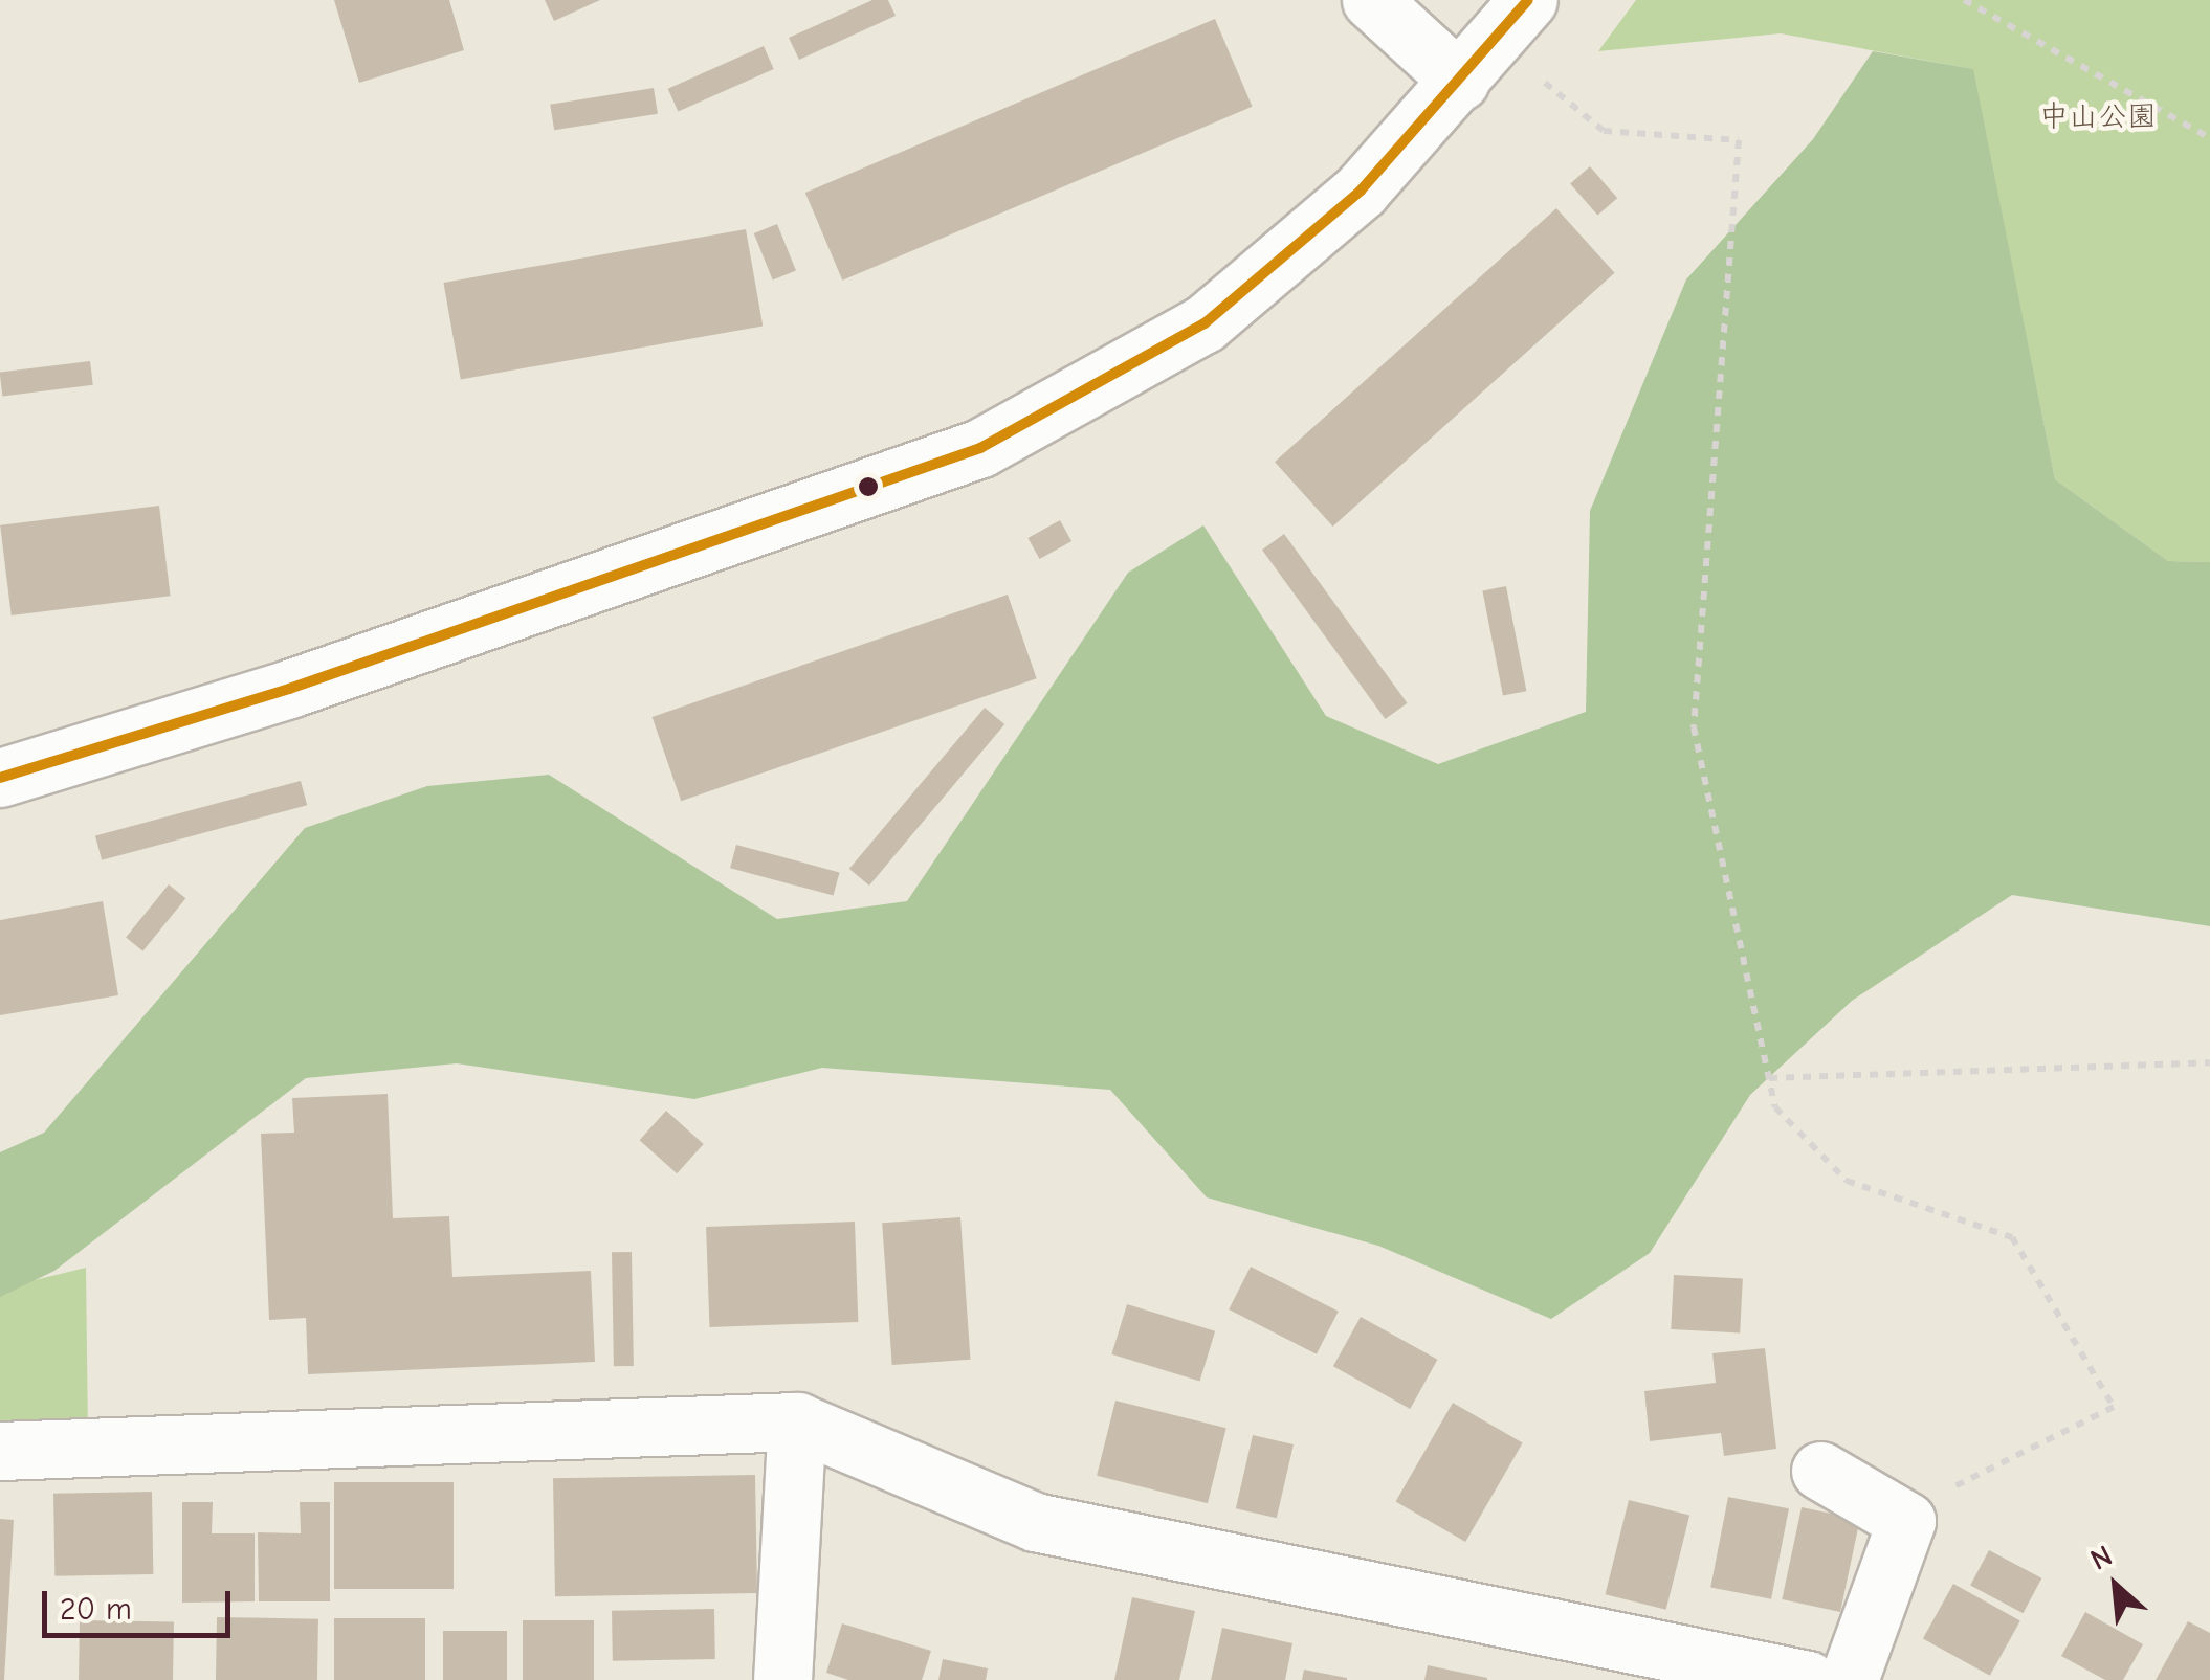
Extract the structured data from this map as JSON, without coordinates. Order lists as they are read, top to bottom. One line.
{"parks":["中山公園"],"scale_bar":"20 m","north":"top left"}
